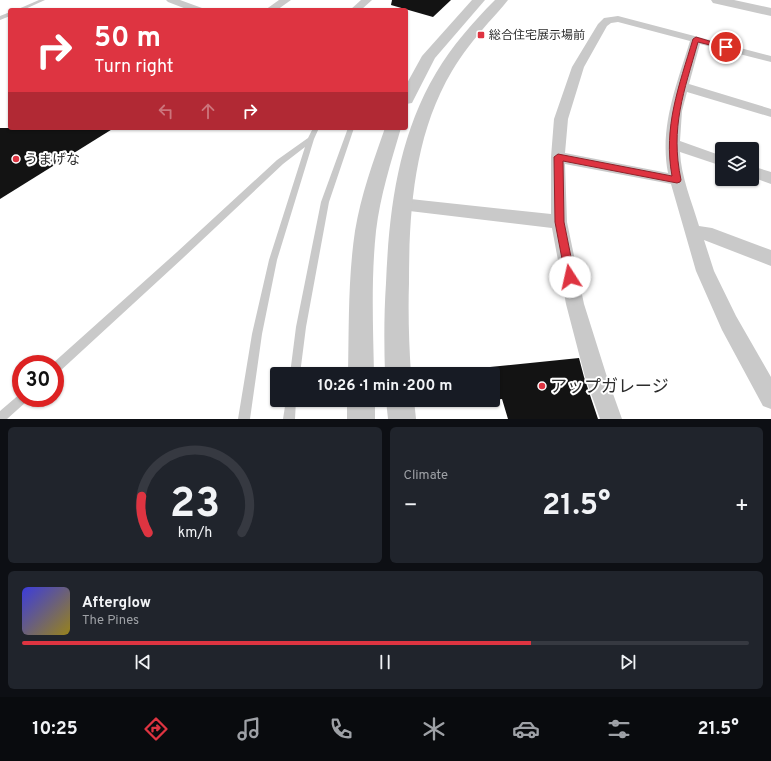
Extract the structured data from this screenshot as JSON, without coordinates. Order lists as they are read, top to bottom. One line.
{"places":{"transit":["総合住宅展示場前"],"other":["うまげな","アップガレージ"]},"page":{"turn":["50 m","Turn right"],"limit":"30","trip":"10:26 · 1 min · 200 m","tile":"Climate","heat":["−","21.5°","+"],"song":["Afterglow","The Pines"],"tabs":["10:25","21.5°"],"gauge":["23","km/h"]}}
